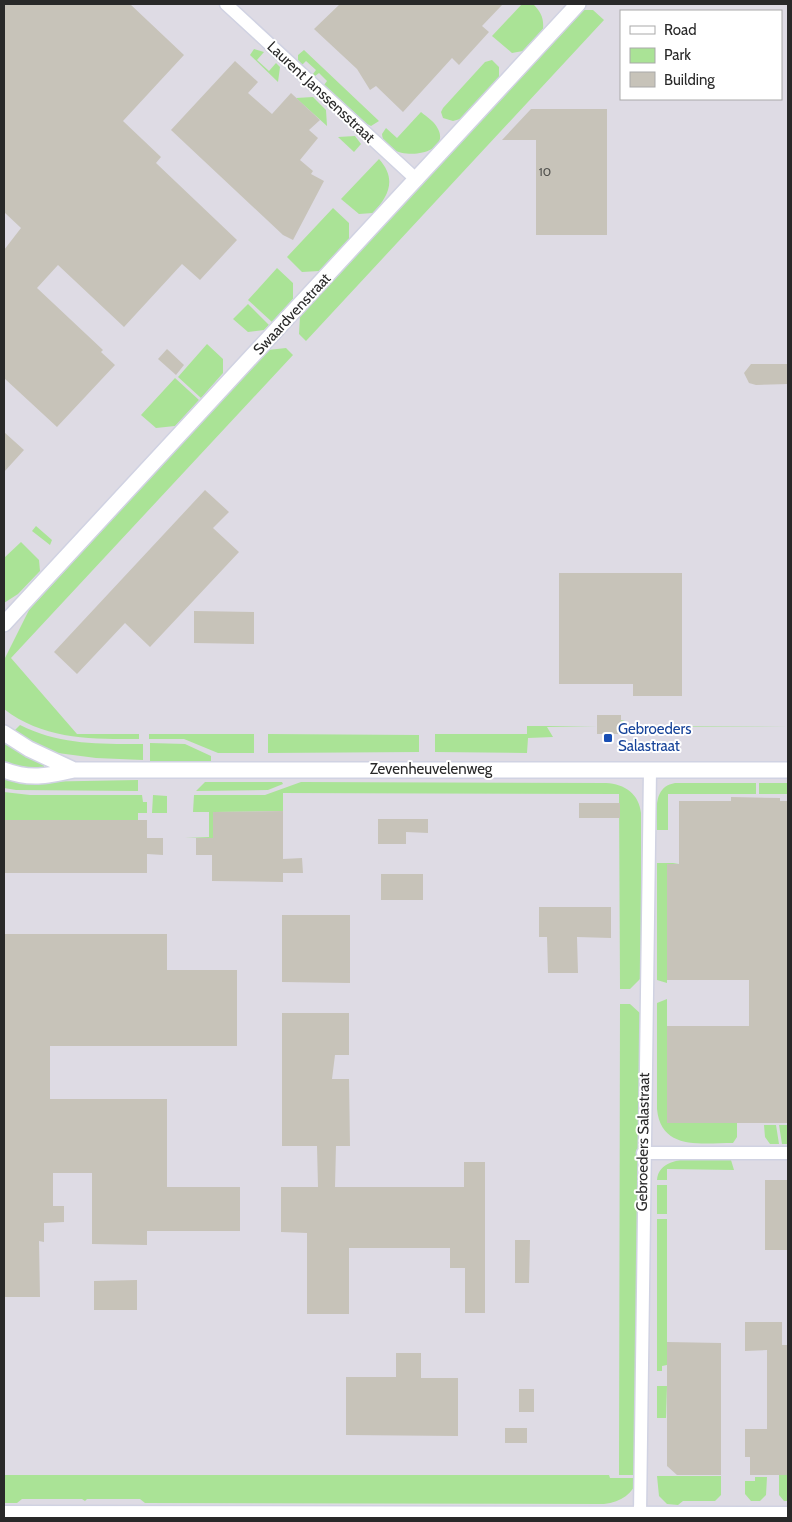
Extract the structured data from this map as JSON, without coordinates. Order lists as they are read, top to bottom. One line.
{"streets":{"street":["Laurent Janssensstraat","Swaardvenstraat","Zevenheuvelenweg","Gebroeders Salastraat"]},"crossings":[["Laurent Janssensstraat","Swaardvenstraat"],["Zevenheuvelenweg","Gebroeders Salastraat"]],"places":{"transit":["Gebroeders Salastraat"]},"house_numbers":["10"],"legend":["Road","Park","Building"]}
